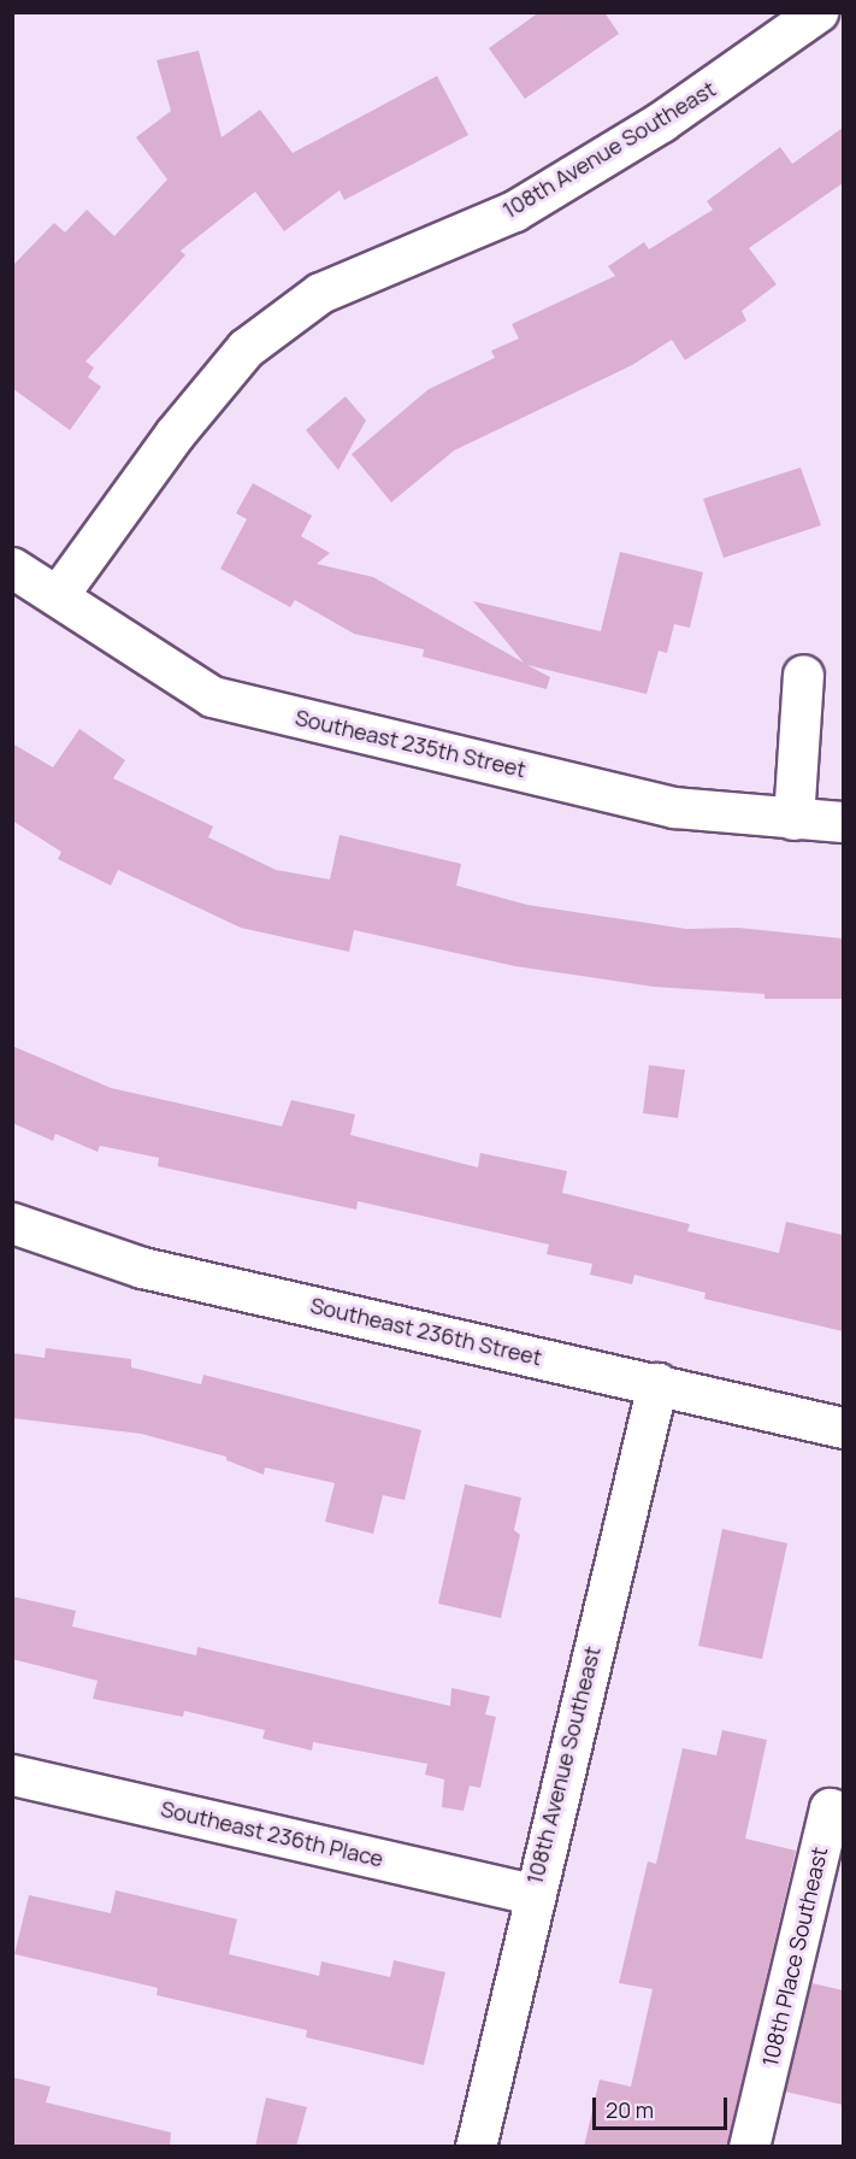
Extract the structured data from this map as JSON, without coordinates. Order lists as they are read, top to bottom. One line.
{"streets":{"street":["108th Avenue Southeast","Southeast 235th Street","Southeast 236th Street","Southeast 236th Place","108th Place Southeast"]},"crossings":[["108th Avenue Southeast","Southeast 235th Street"],["108th Avenue Southeast","Southeast 236th Street"],["108th Avenue Southeast","Southeast 236th Place"]],"scale_bar":"20 m"}
